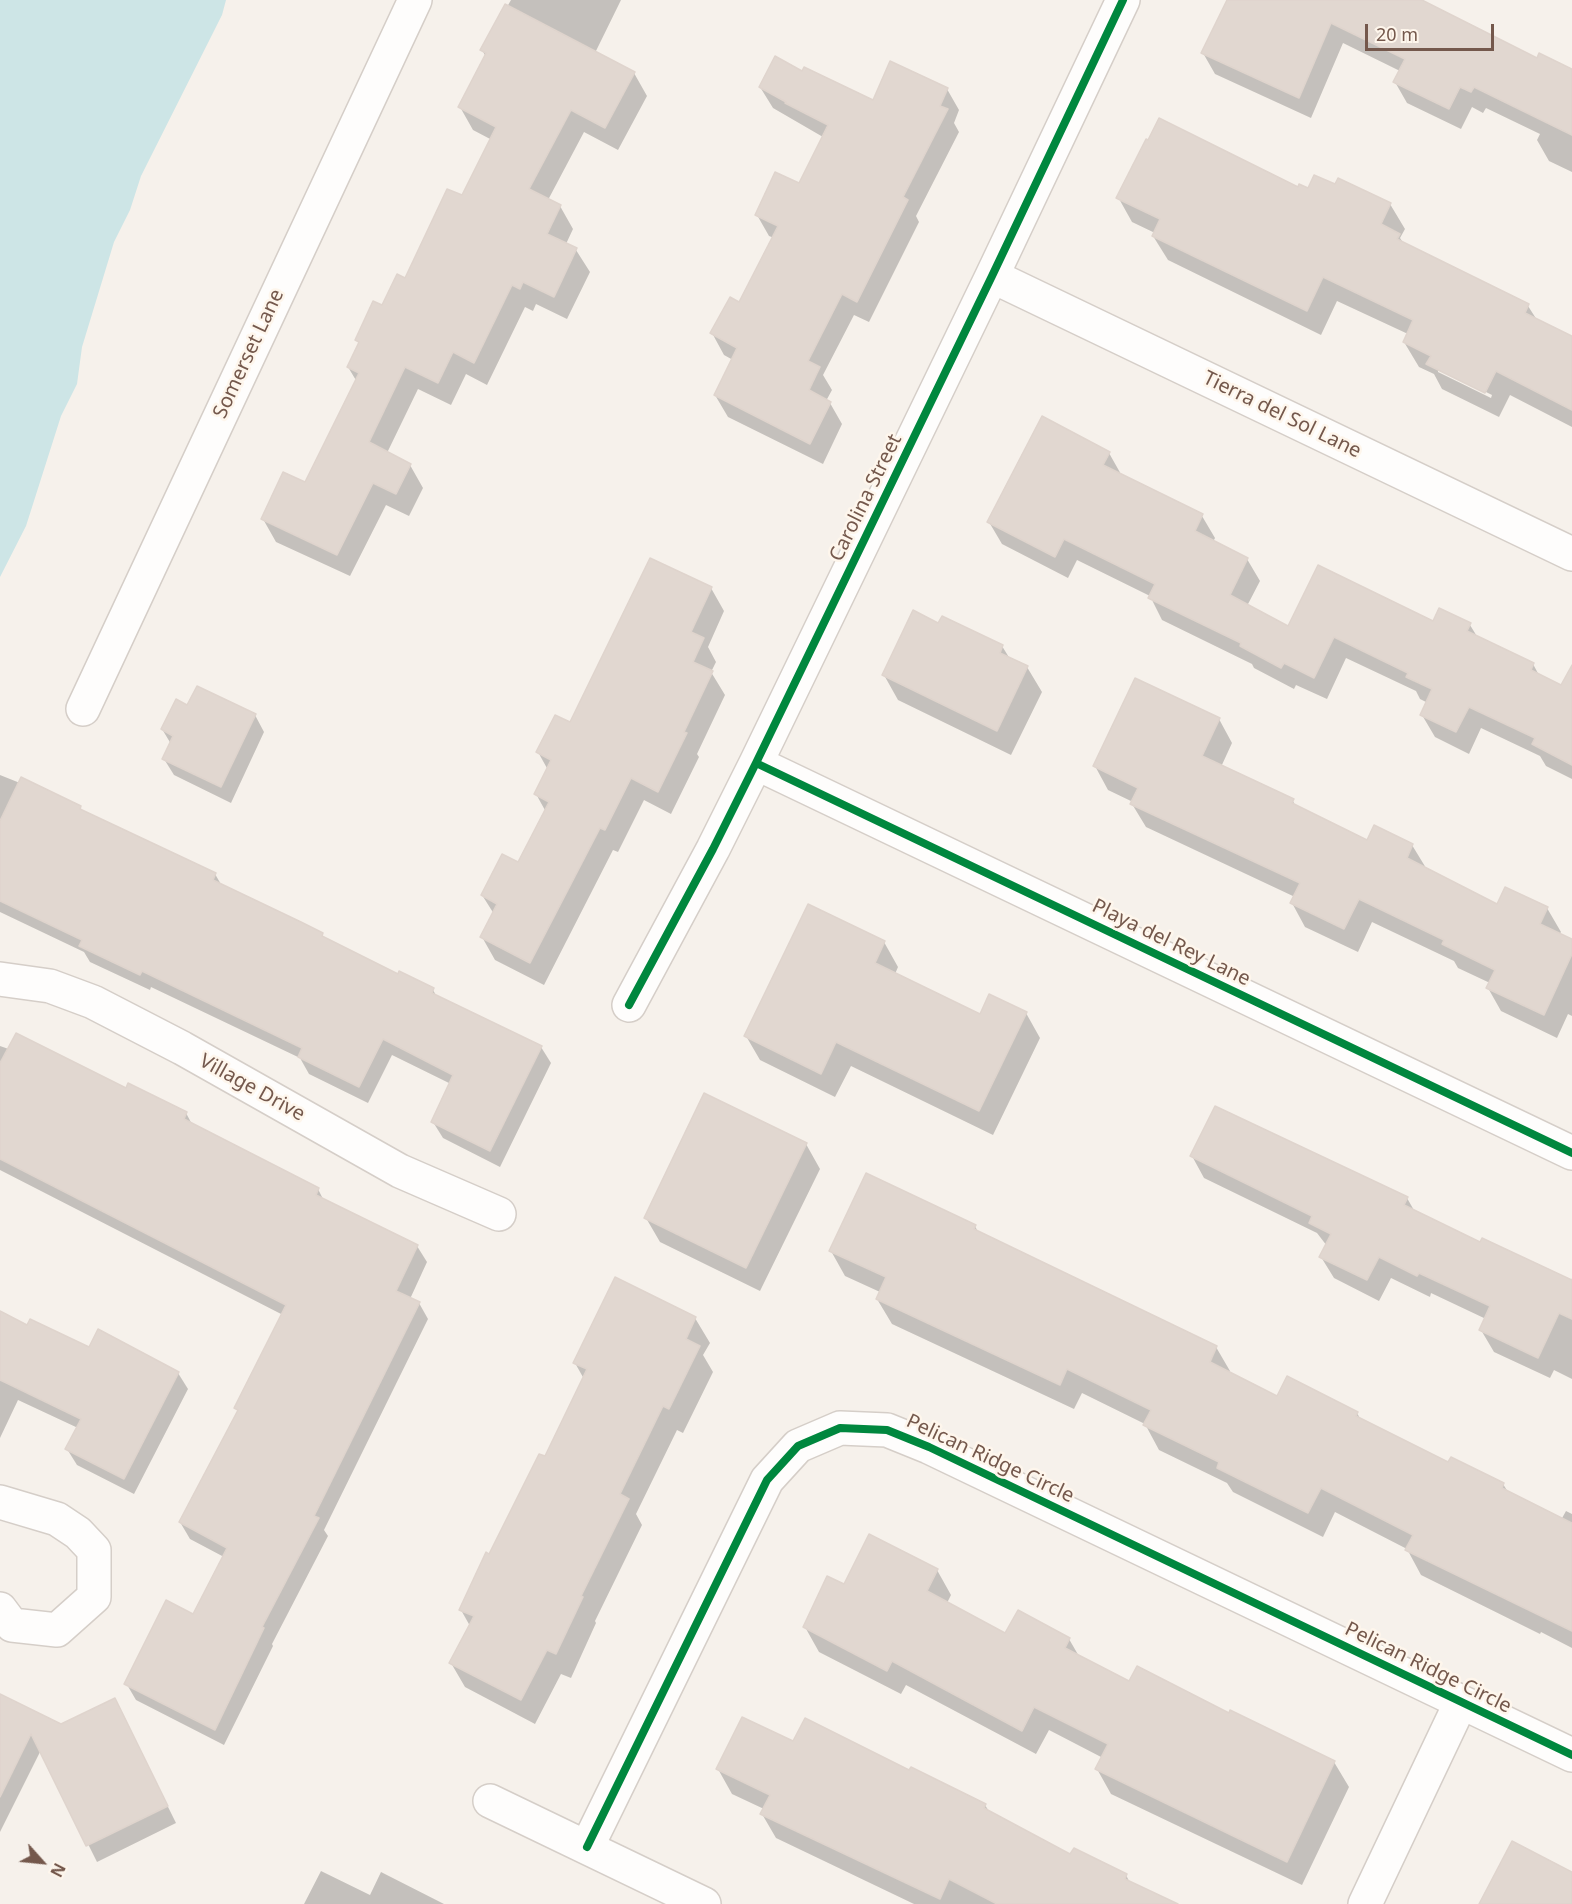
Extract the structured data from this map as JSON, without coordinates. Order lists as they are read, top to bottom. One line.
{"streets":{"street":["Somerset Lane","Tierra del Sol Lane","Carolina Street","Playa del Rey Lane","Village Drive","Pelican Ridge Circle"]},"crossings":[["Tierra del Sol Lane","Carolina Street"],["Carolina Street","Playa del Rey Lane"]],"scale_bar":"20 m","north":"bottom right"}
